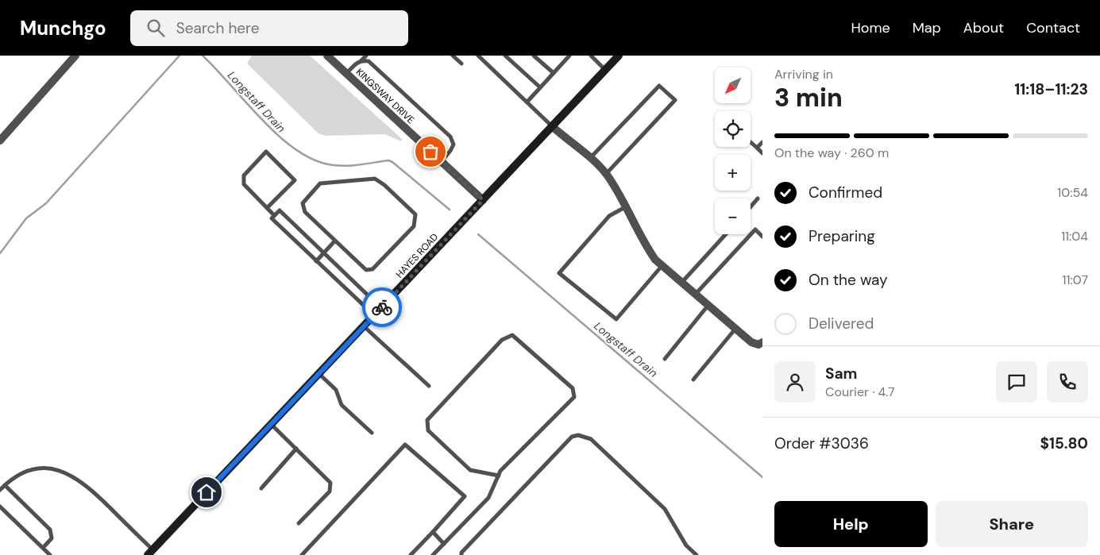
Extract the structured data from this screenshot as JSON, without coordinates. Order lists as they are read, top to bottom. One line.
{"streets":{"main road":["HAYES ROAD"],"street":["KINGSWAY DRIVE"]},"crossings":[["KINGSWAY DRIVE","HAYES ROAD"]],"water":["Longstaff Drain"],"north":"bottom left","page":{"header":"Munchgo","search":"Search here","nav":["Home","Map","About","Contact"],"heading":["3 min","Arriving in","11:18–11:23"],"panel":["Sam","Courier · 4.7","Order #3036","$15.80"],"map_buttons":["+","−"],"bar":"On the way · 260 m","list":[["Confirmed","10:54"],["Preparing","11:04"],["On the way","11:07"],"Delivered"],"buttons":["Help","Share"]}}
